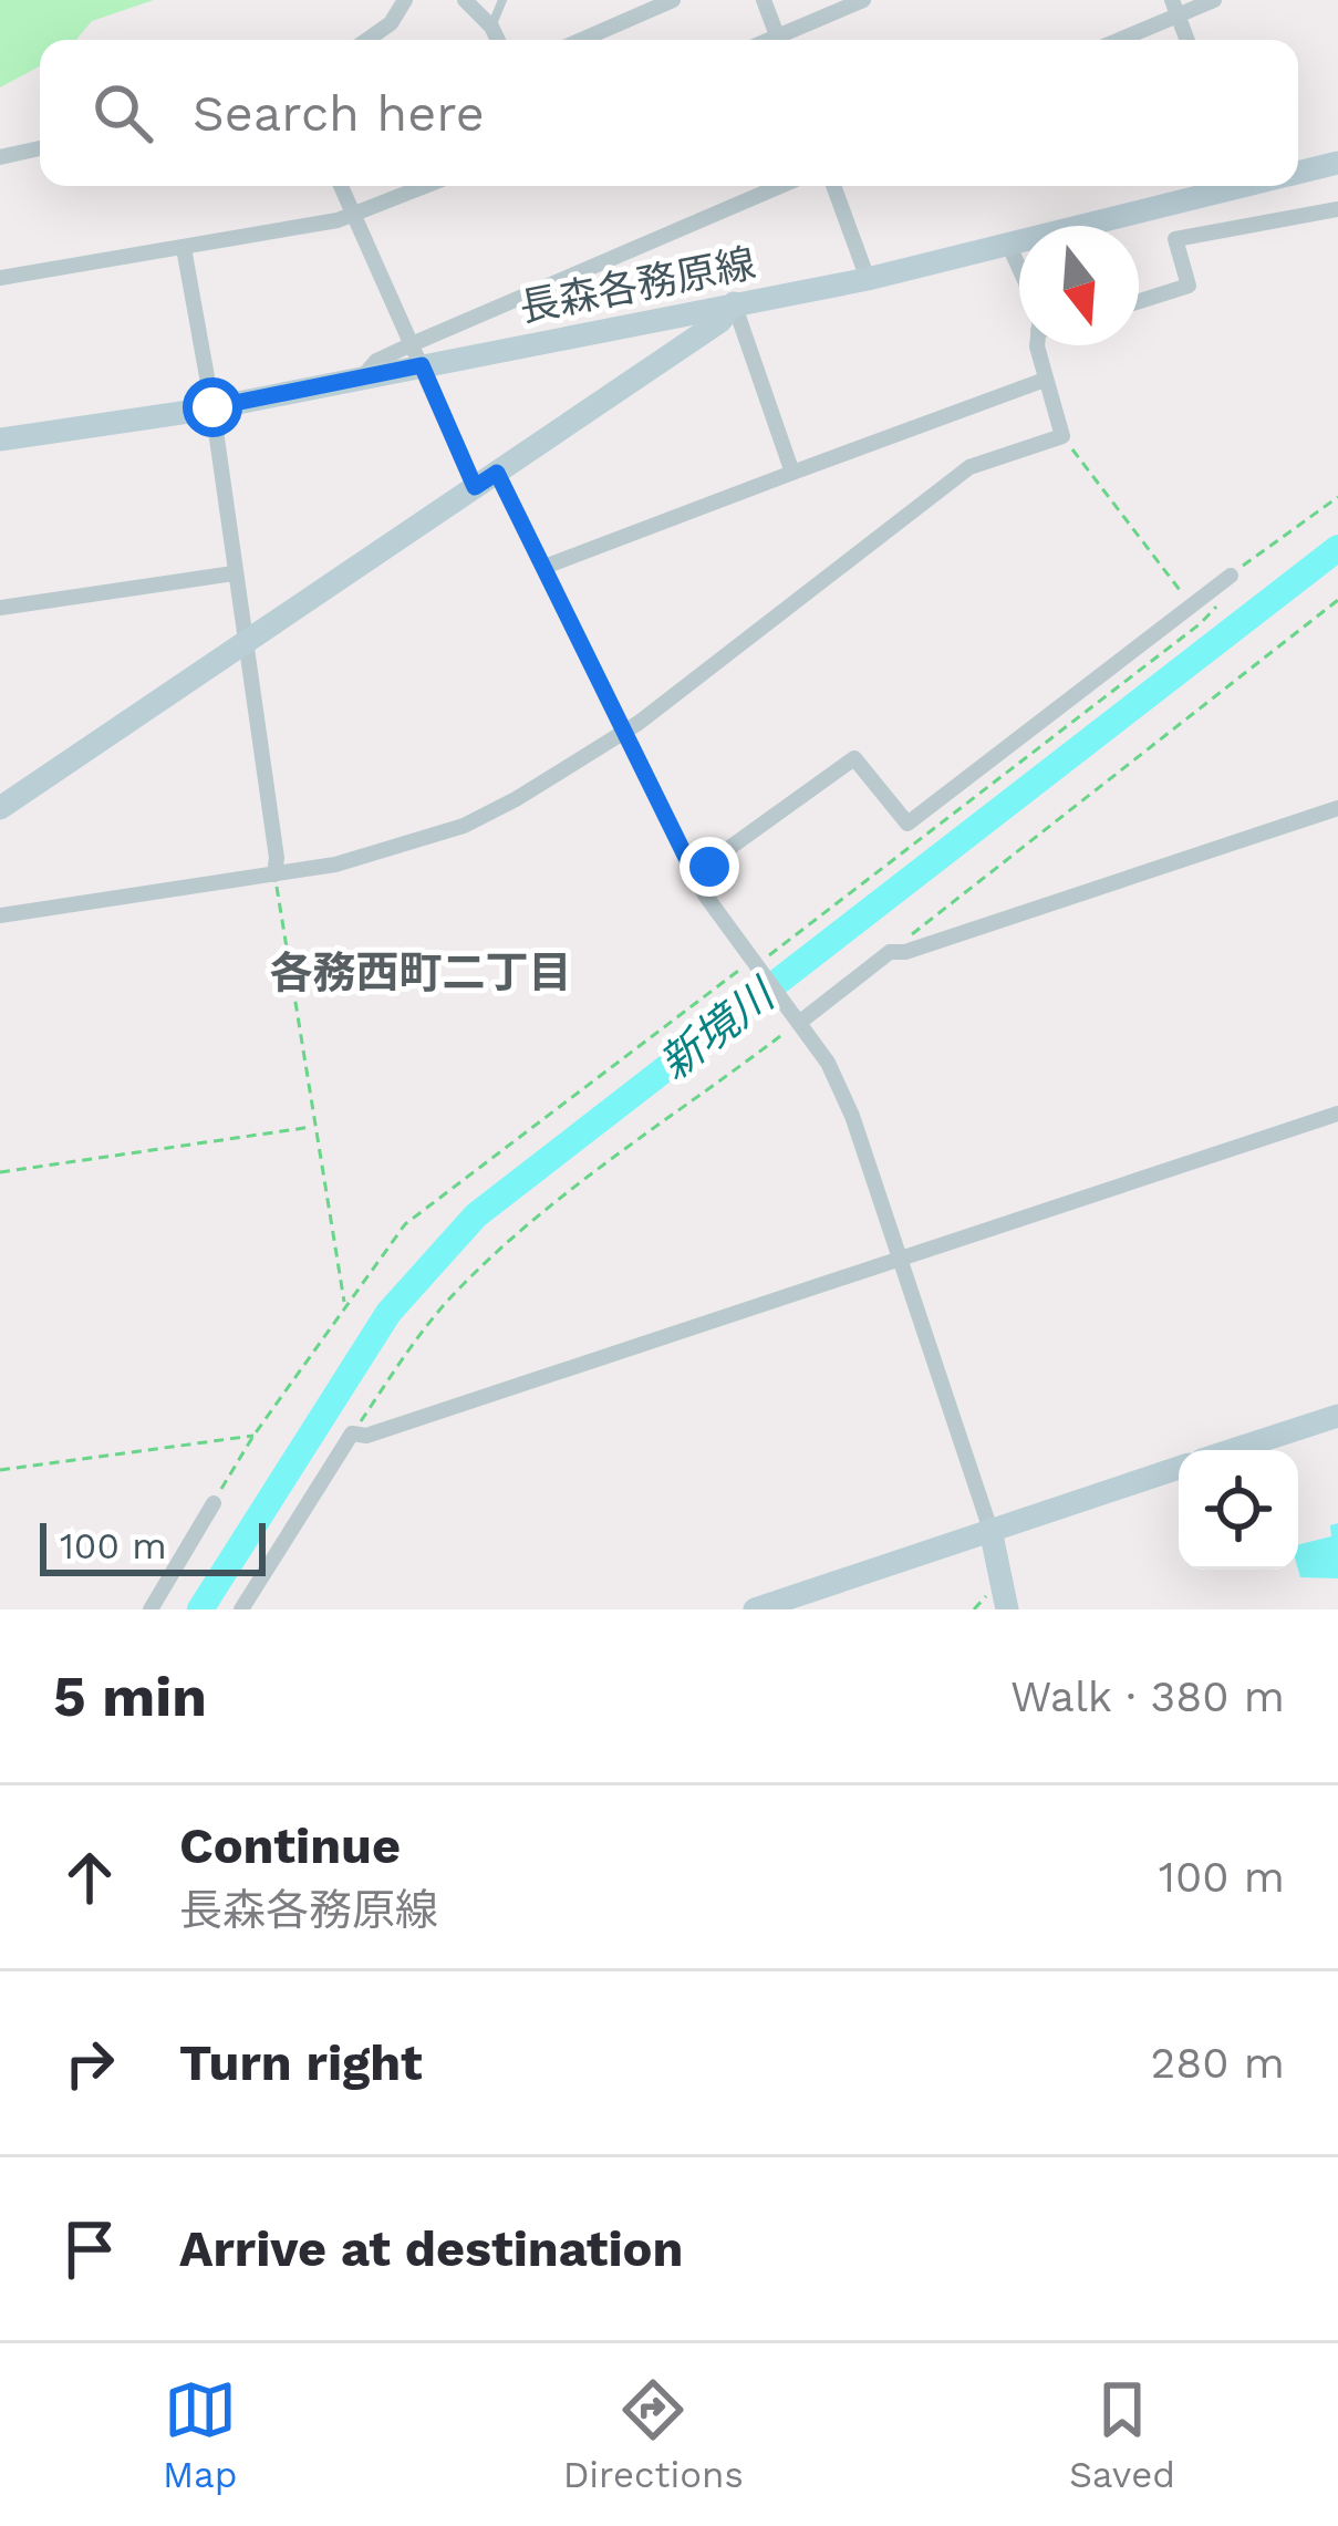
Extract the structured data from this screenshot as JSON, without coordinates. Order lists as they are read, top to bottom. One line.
{"streets":{"street":["長森各務原線"]},"districts":["各務西町二丁目"],"water":["新境川"],"scale_bar":"100 m","north":"bottom","page":{"search":"Search here","scale":"100 m","heading":["5 min","Walk · 380 m"],"list":[["Continue","長森各務原線","100 m"],["Turn right","280 m"],"Arrive at destination"],"nav":["Map","Directions","Saved"]}}
